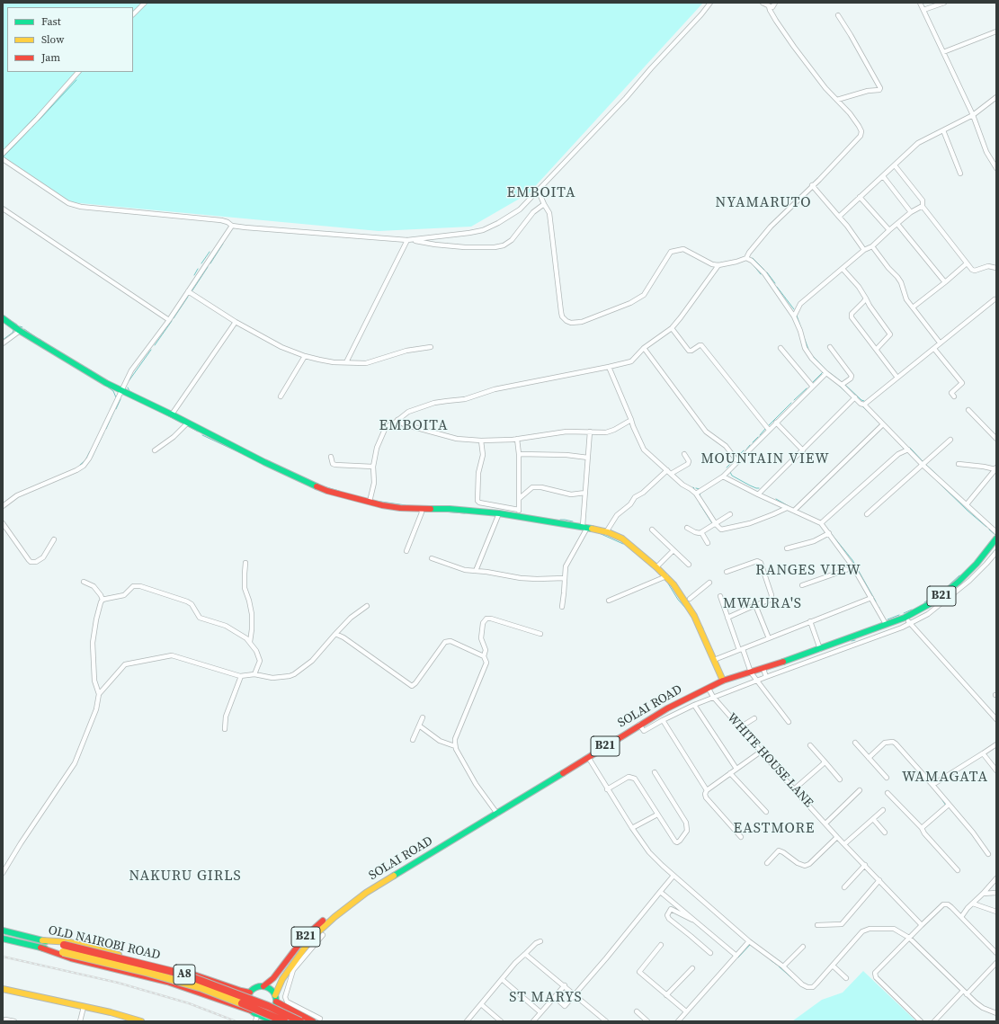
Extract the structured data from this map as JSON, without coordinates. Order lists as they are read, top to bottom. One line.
{"streets":{"main road":["B21","SOLAI ROAD","OLD NAIROBI ROAD","A8"],"street":["WHITE HOUSE LANE"]},"crossings":[["B21","SOLAI ROAD"],["SOLAI ROAD","WHITE HOUSE LANE"],["OLD NAIROBI ROAD","A8"]],"districts":["EMBOITA","NYAMARUTO","EMBOITA","MOUNTAIN VIEW","RANGES VIEW","MWAURA'S","WAMAGATA","EASTMORE","NAKURU GIRLS","ST MARYS"],"legend":["Fast","Slow","Jam"]}
